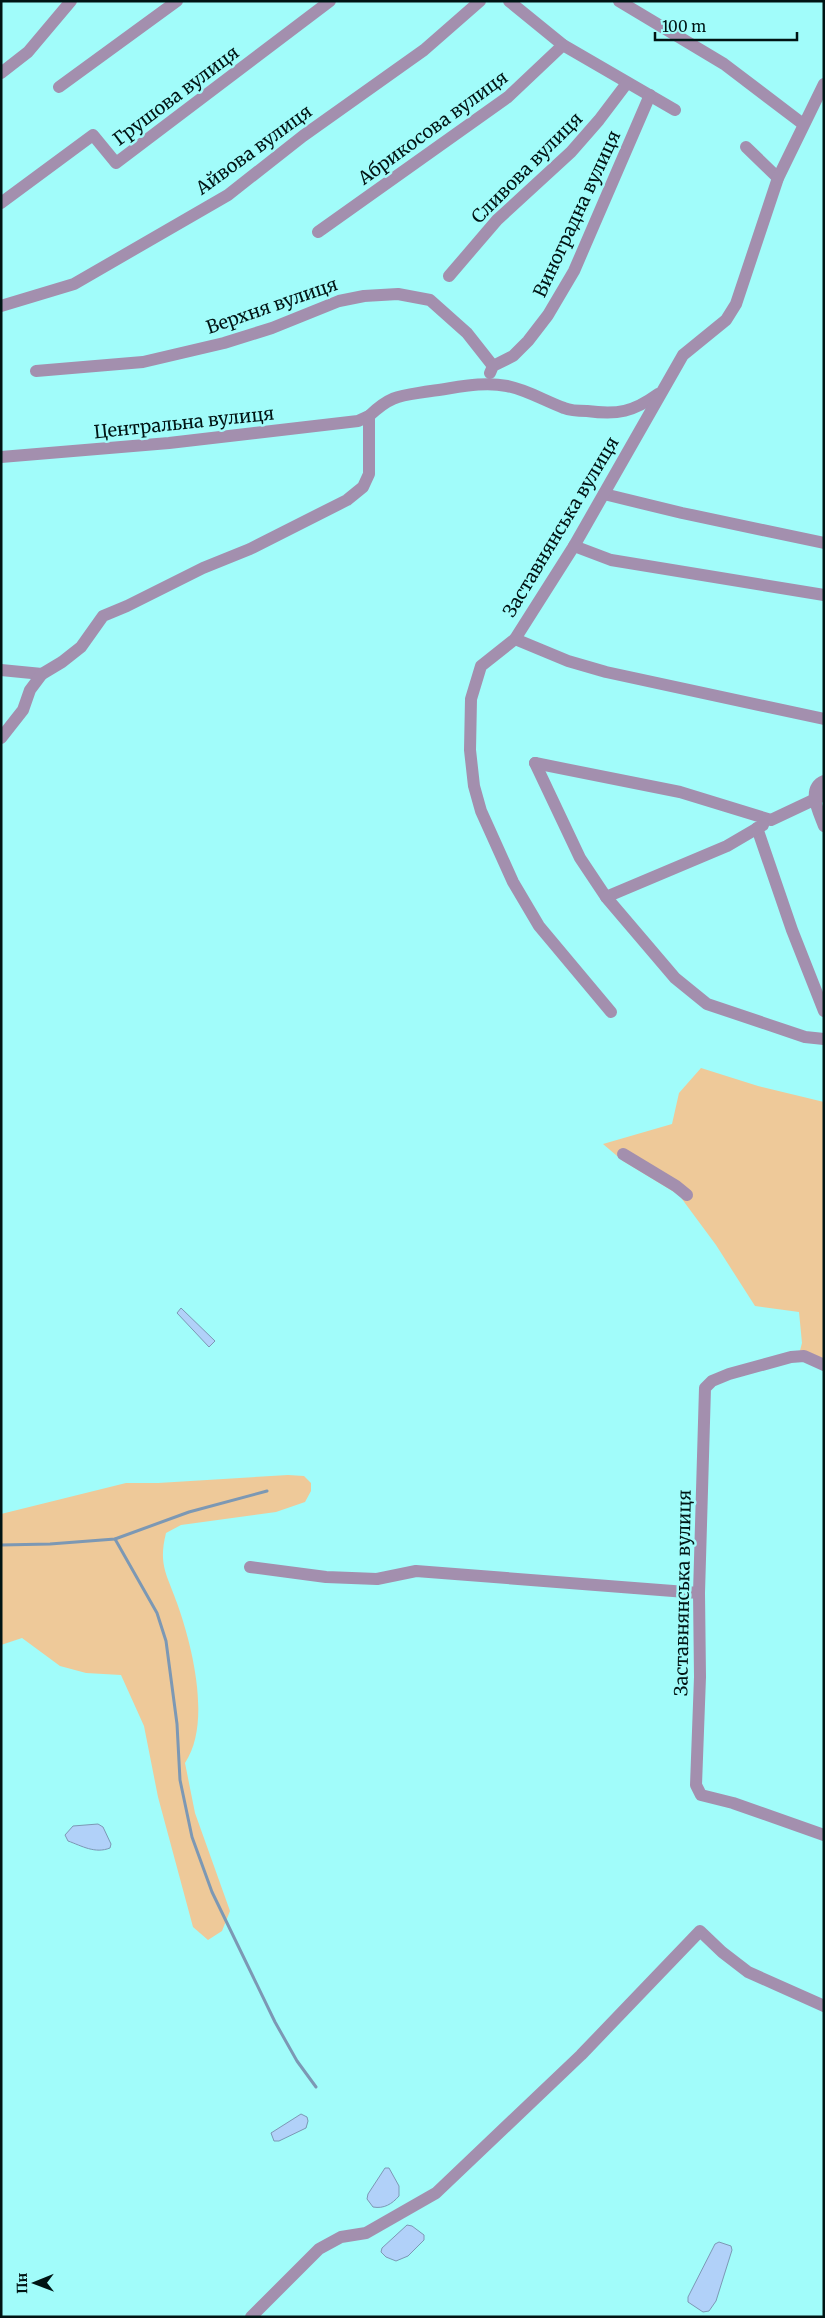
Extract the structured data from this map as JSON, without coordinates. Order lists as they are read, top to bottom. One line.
{"streets":{"street":["Грушова вулиця","Абрикосова вулиця","Айвова вулиця","Сливова вулиця","Виноградна вулиця","Верхня вулиця","Центральна вулиця","Заставнянська вулиця"]},"crossings":[["Виноградна вулиця","Верхня вулиця"]],"scale_bar":"100 m","north":"left"}
